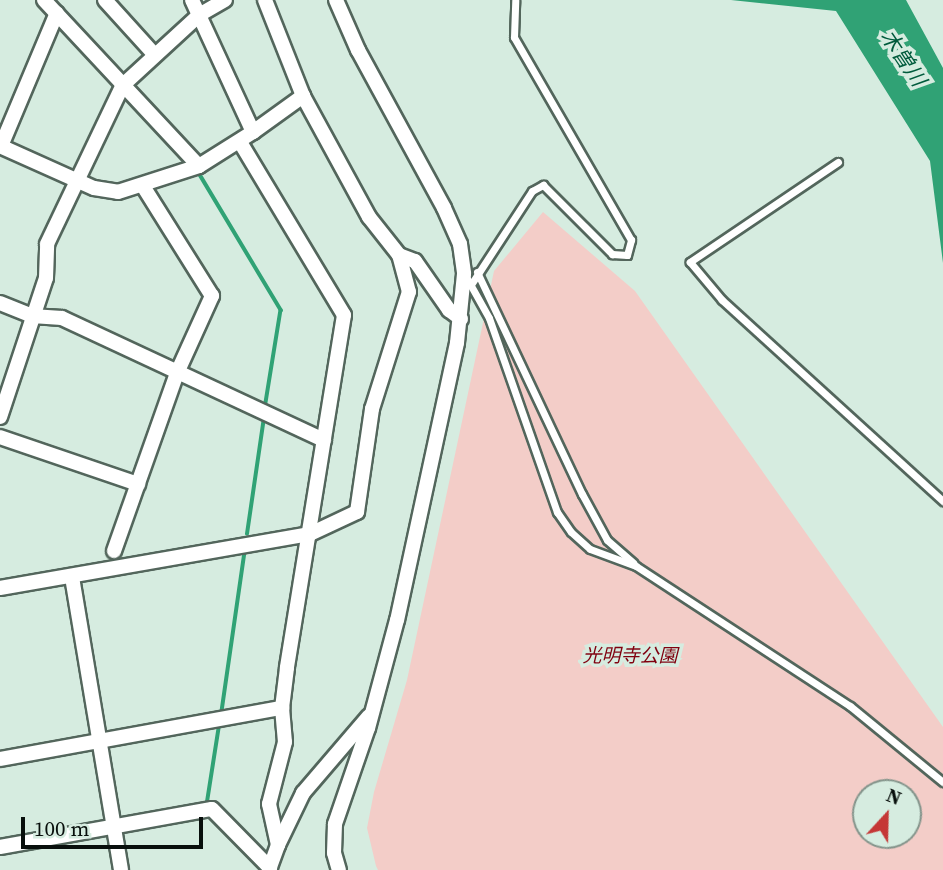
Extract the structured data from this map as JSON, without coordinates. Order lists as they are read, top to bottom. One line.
{"water":["木曽川"],"parks":["光明寺公園"],"scale_bar":"100 m","north":"top"}
